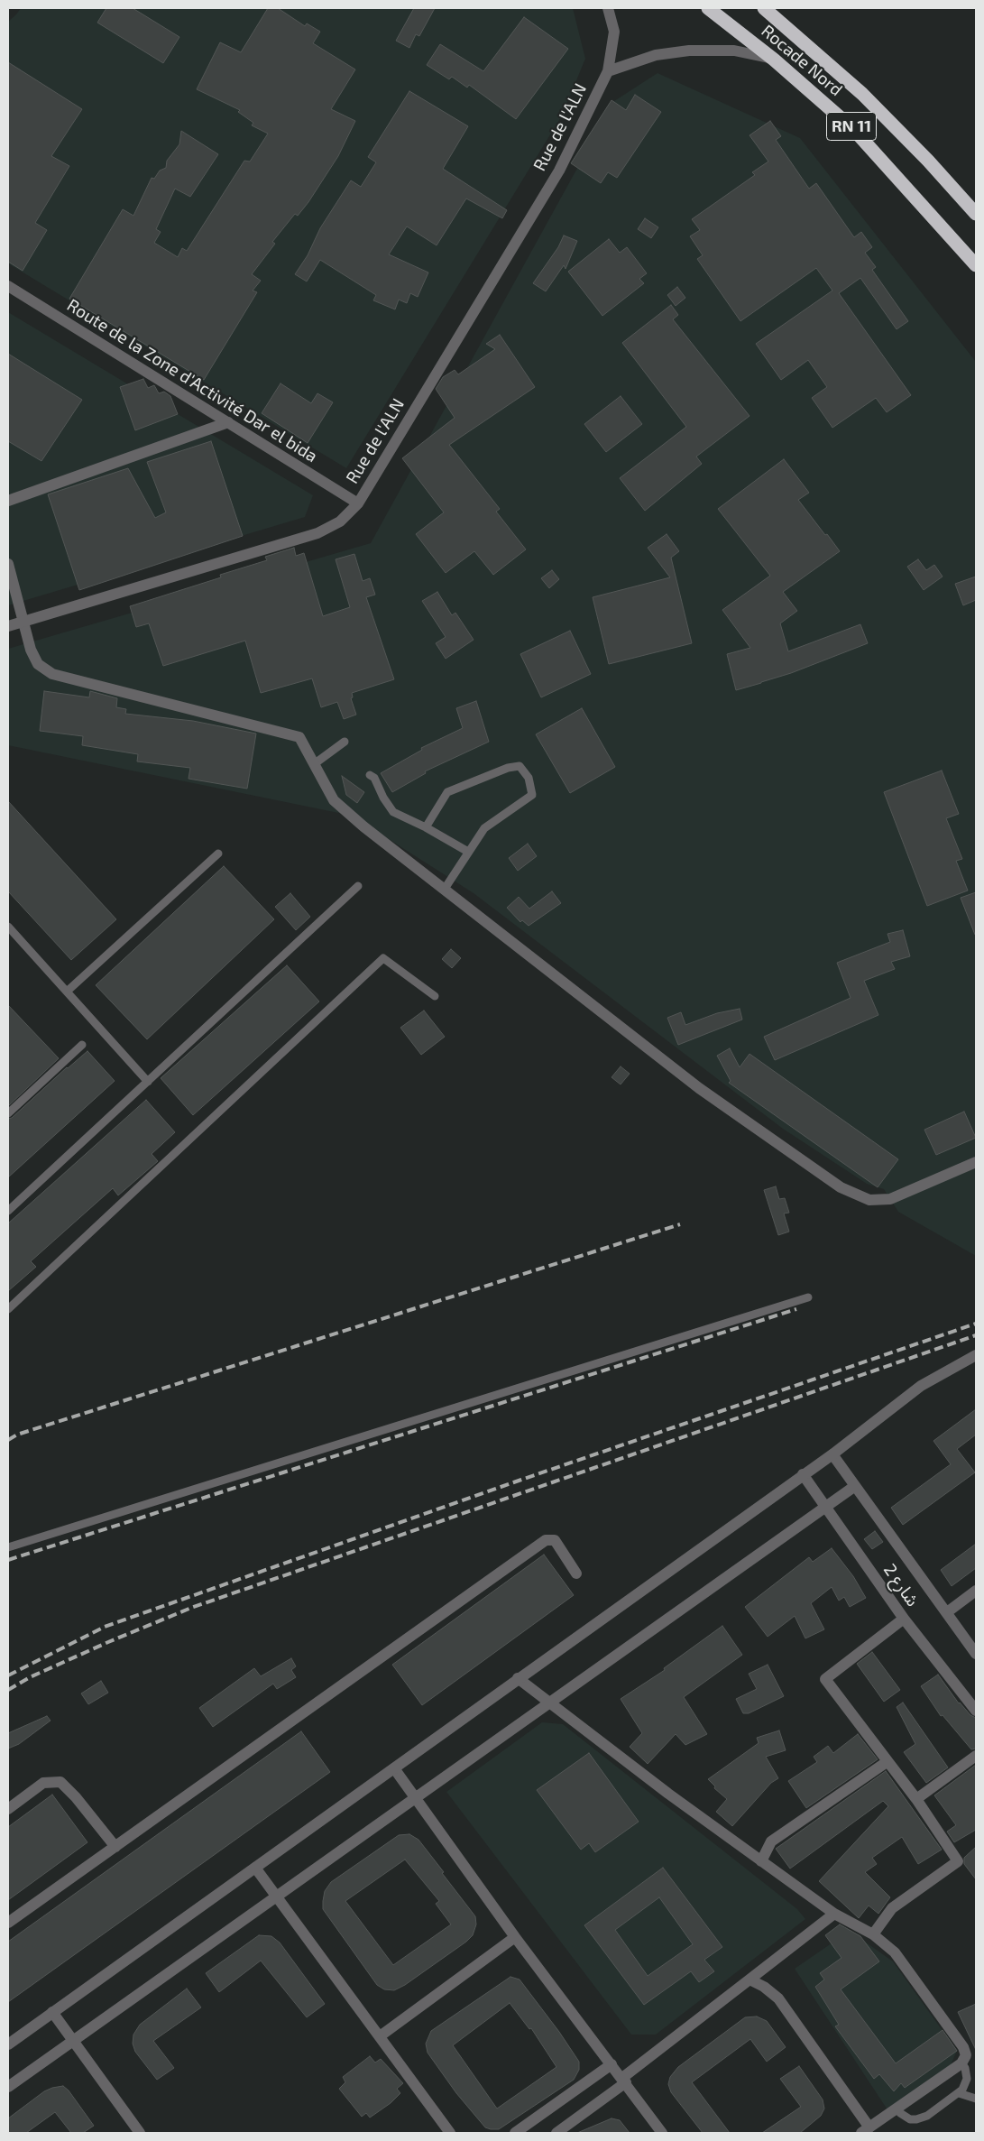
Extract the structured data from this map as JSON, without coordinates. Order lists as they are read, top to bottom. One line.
{"streets":{"highway":["Rocade Nord","RN 11"],"street":["Rue de l'ALN","Route de la Zone d'Activité Dar el bida","شارع 2"]},"crossings":[["Rue de l'ALN","Route de la Zone d'Activité Dar el bida"]]}
